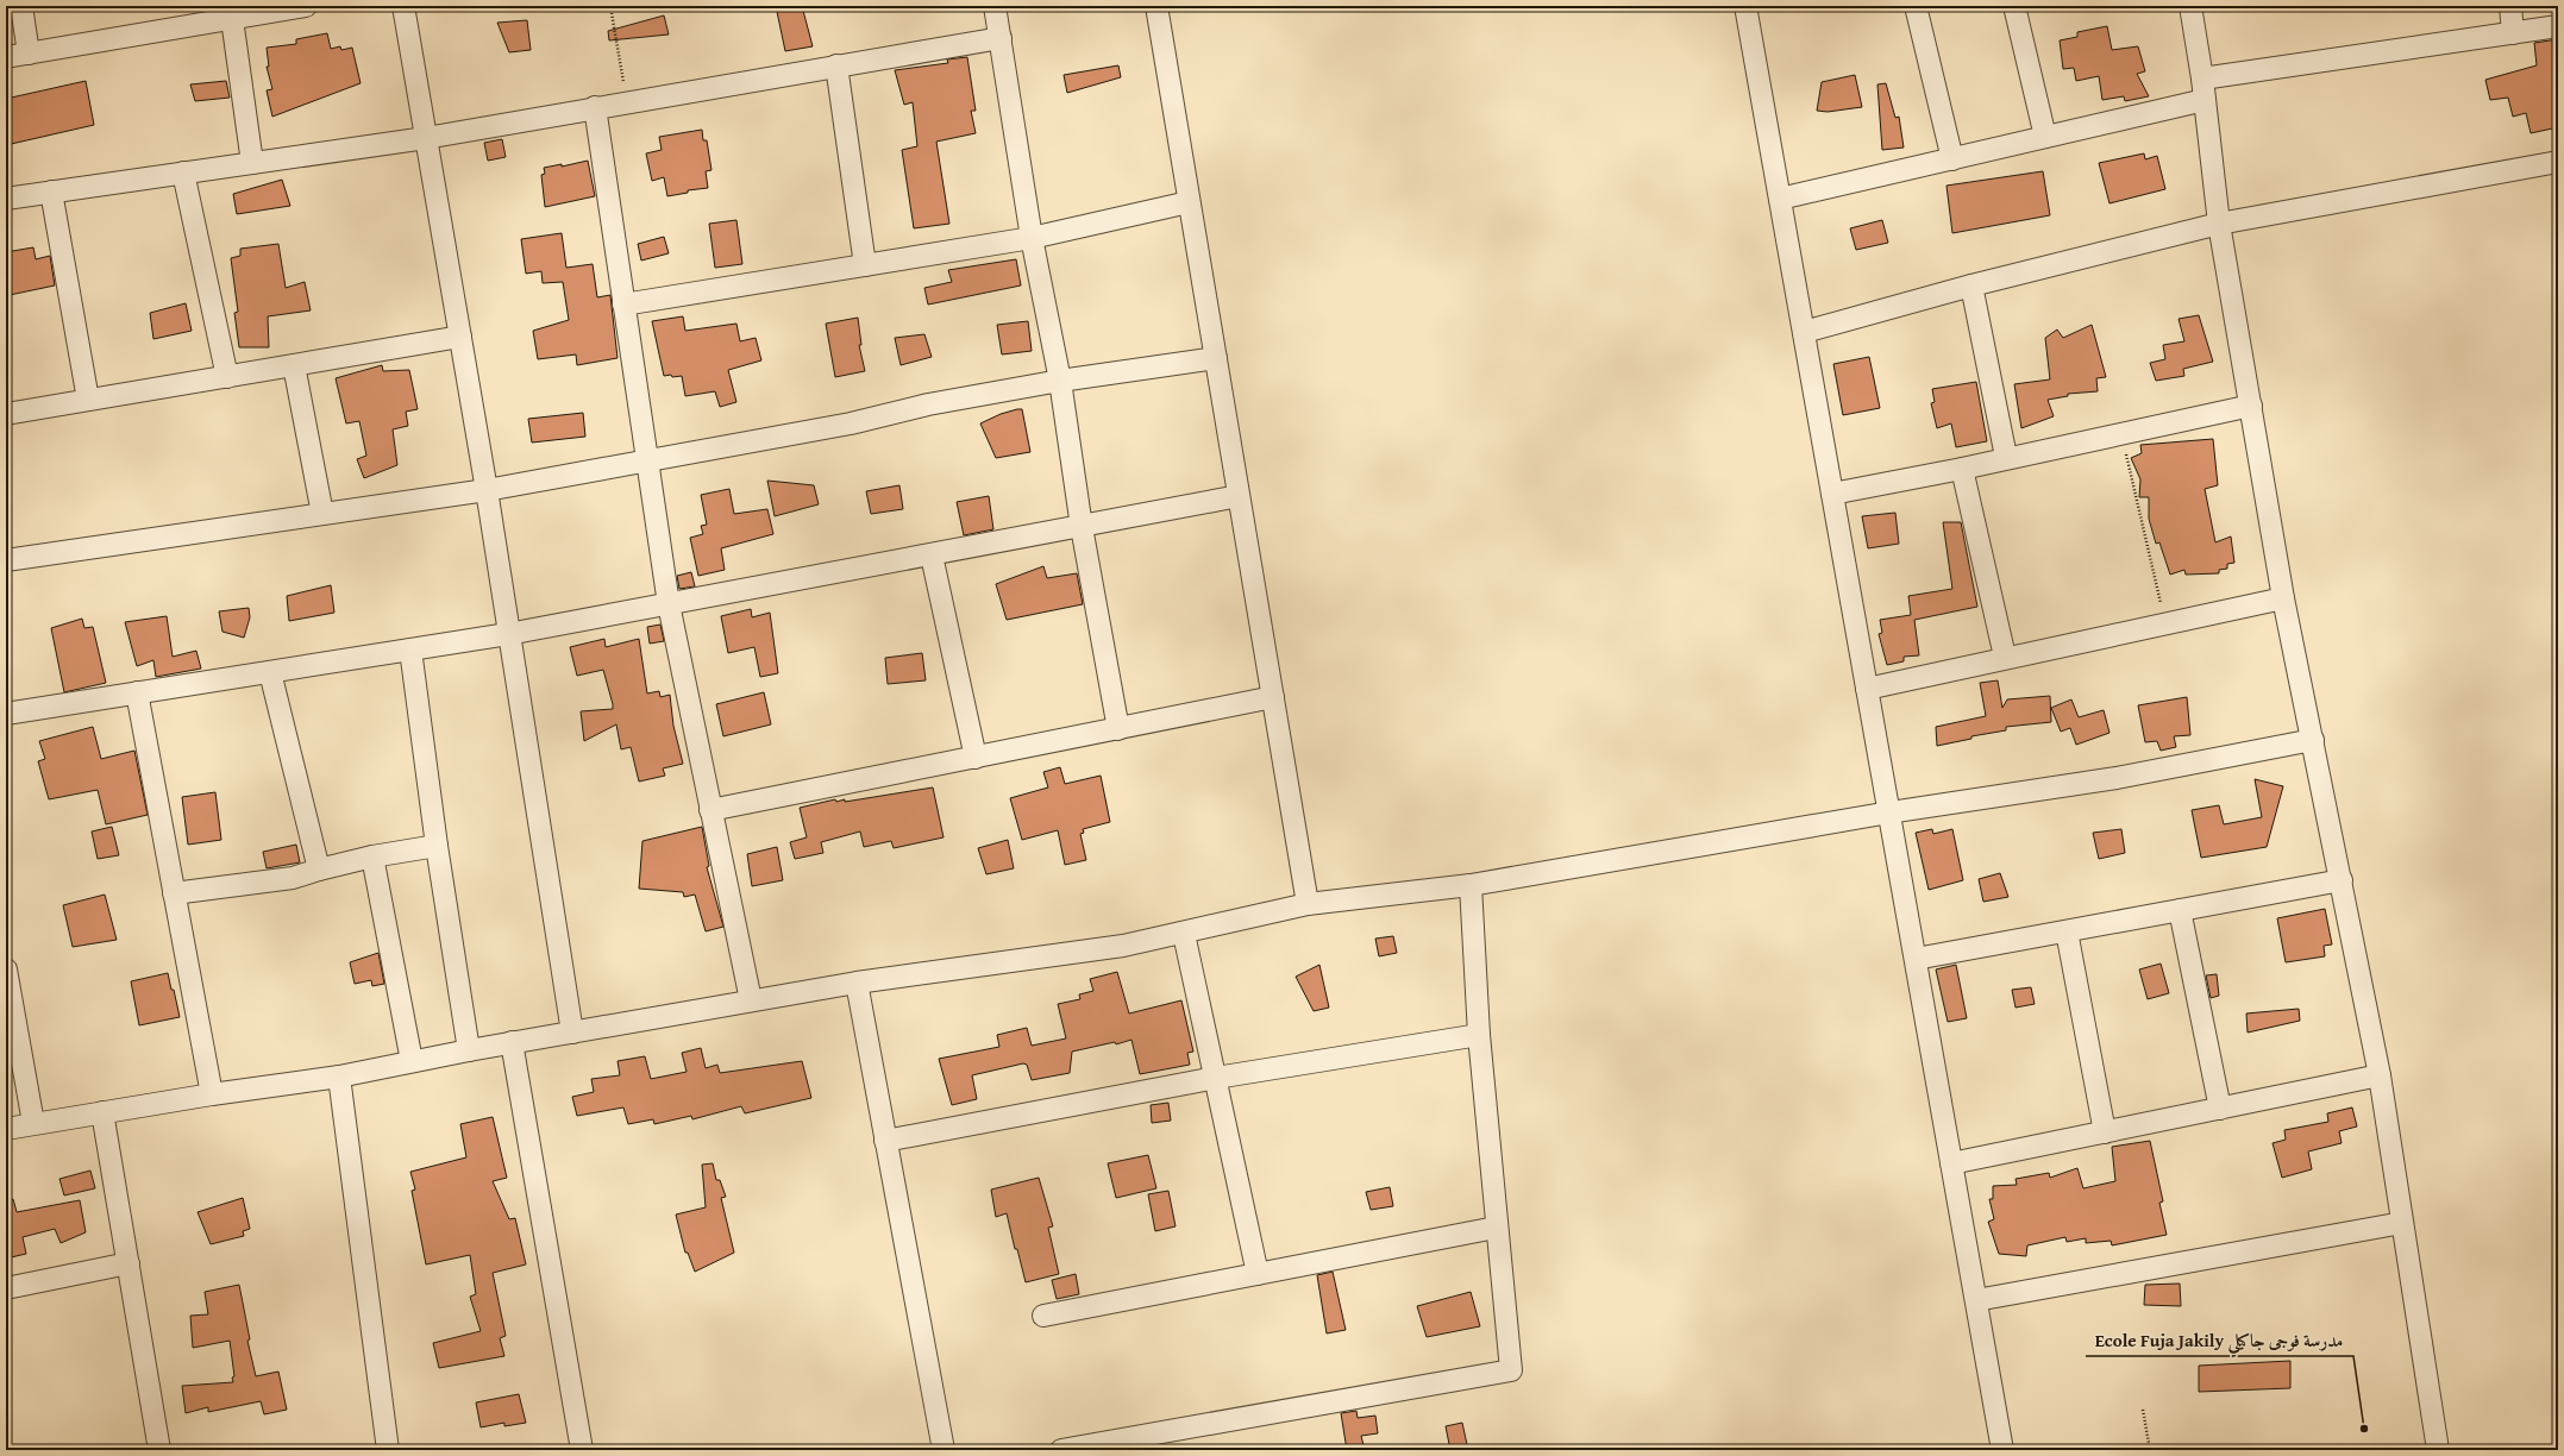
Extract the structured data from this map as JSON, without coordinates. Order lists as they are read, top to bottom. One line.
{"places":["Ecole Fuja Jakily مدرسة فوجى جاكيلي"]}
